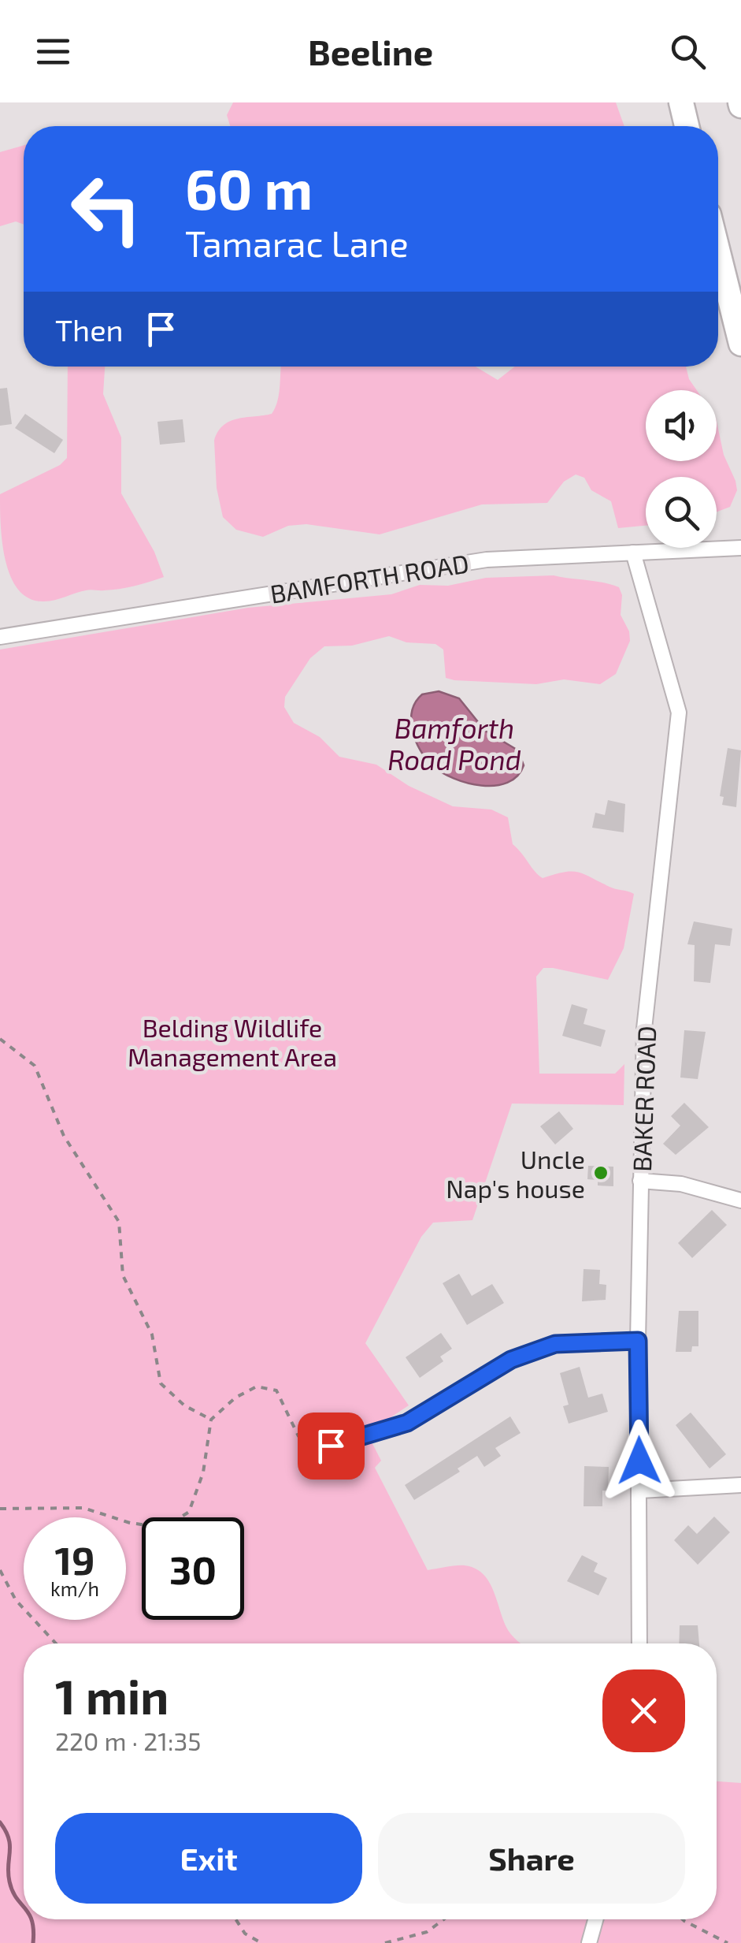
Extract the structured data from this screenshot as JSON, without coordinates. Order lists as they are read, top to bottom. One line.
{"streets":{"street":["BAMFORTH ROAD","BAKER ROAD"]},"crossings":[["BAMFORTH ROAD","BAKER ROAD"]],"water":["Bamforth Road Pond"],"parks":["Belding Wildlife Management Area"],"places":["Uncle Nap's house"],"page":{"header":"Beeline","turn":["60 m","Tamarac Lane"],"then":"Then","speed":"19 km/h","limit":"30","heading":["1 min","220 m · 21:35"],"buttons":["Exit","Share"]}}
